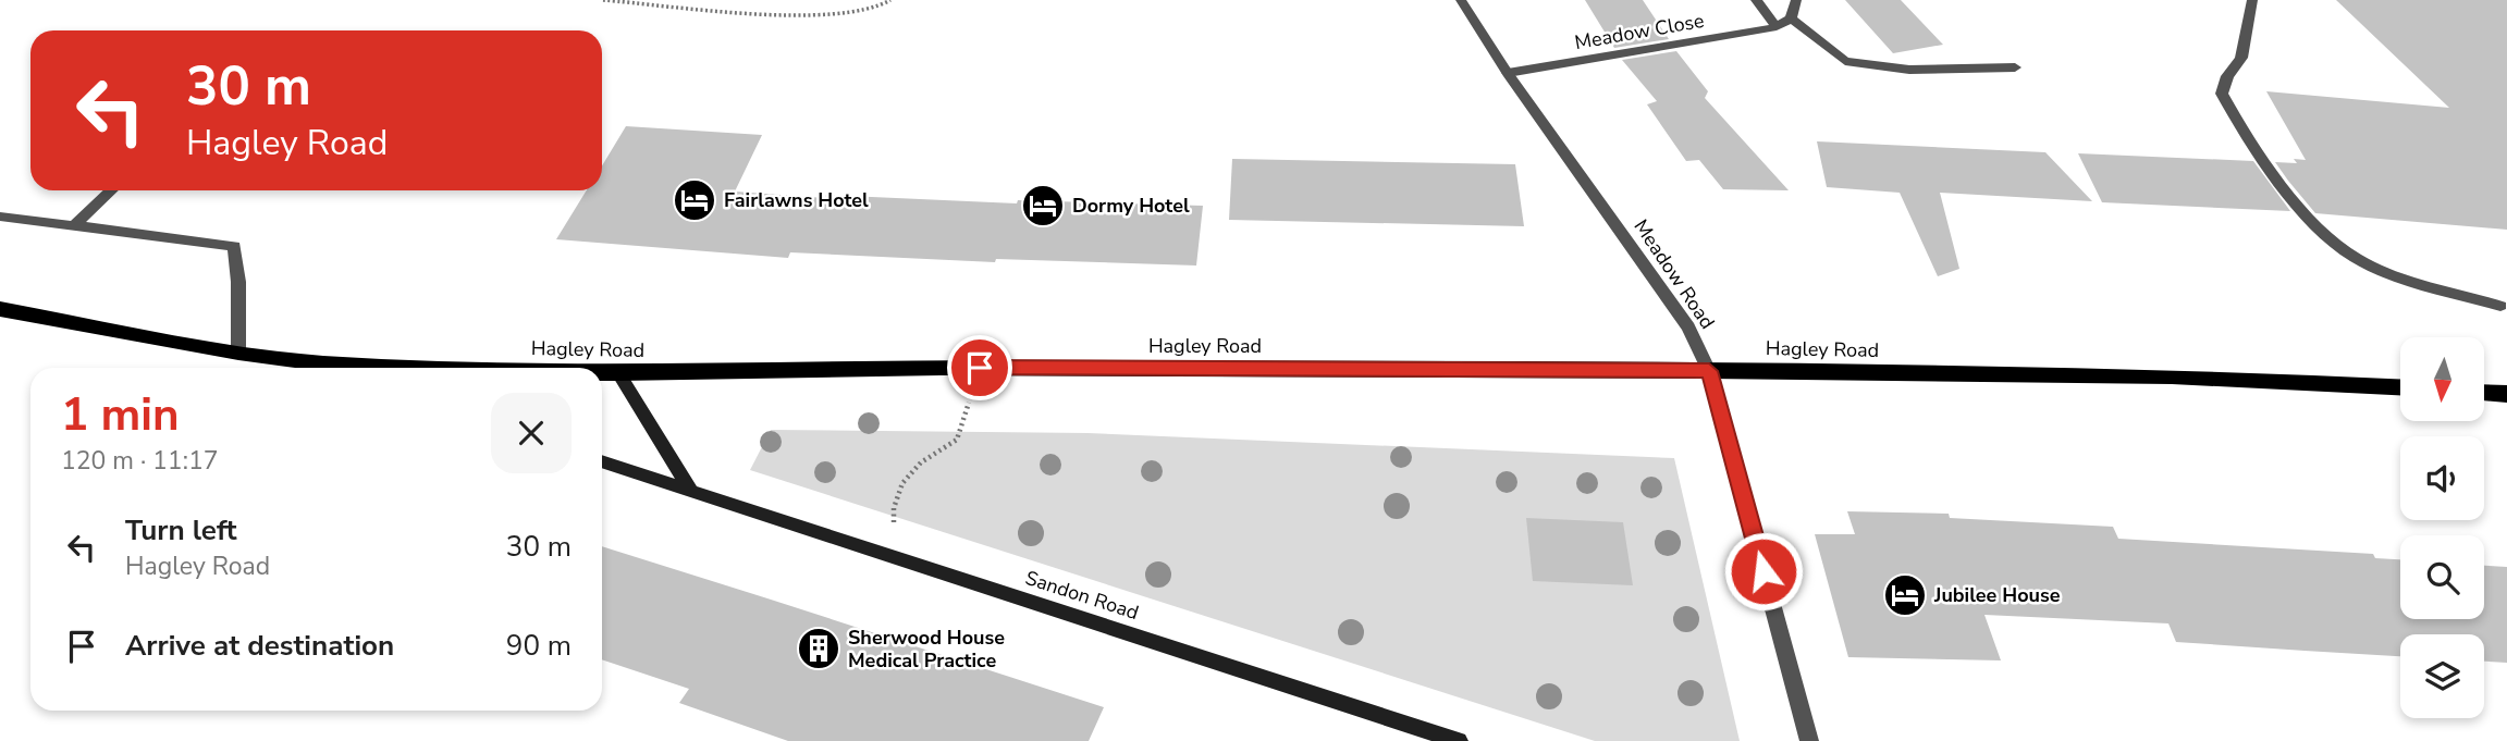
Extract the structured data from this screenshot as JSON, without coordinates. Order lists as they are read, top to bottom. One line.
{"streets":{"highway":["Hagley Road"],"main road":["Sandon Road"],"street":["Meadow Close","Meadow Road"]},"crossings":[["Meadow Close","Meadow Road"],["Meadow Road","Hagley Road"]],"places":{"hotel":["Fairlawns Hotel","Dormy Hotel","Jubilee House"],"building":["Sherwood House Medical Practice"]},"north":"bottom","page":{"turn":["30 m","Hagley Road"],"heading":["1 min","120 m · 11:17"],"list":[{"name":"Turn left","note":"Hagley Road","value":"30 m"},{"name":"Arrive at destination","value":"90 m"}]}}
